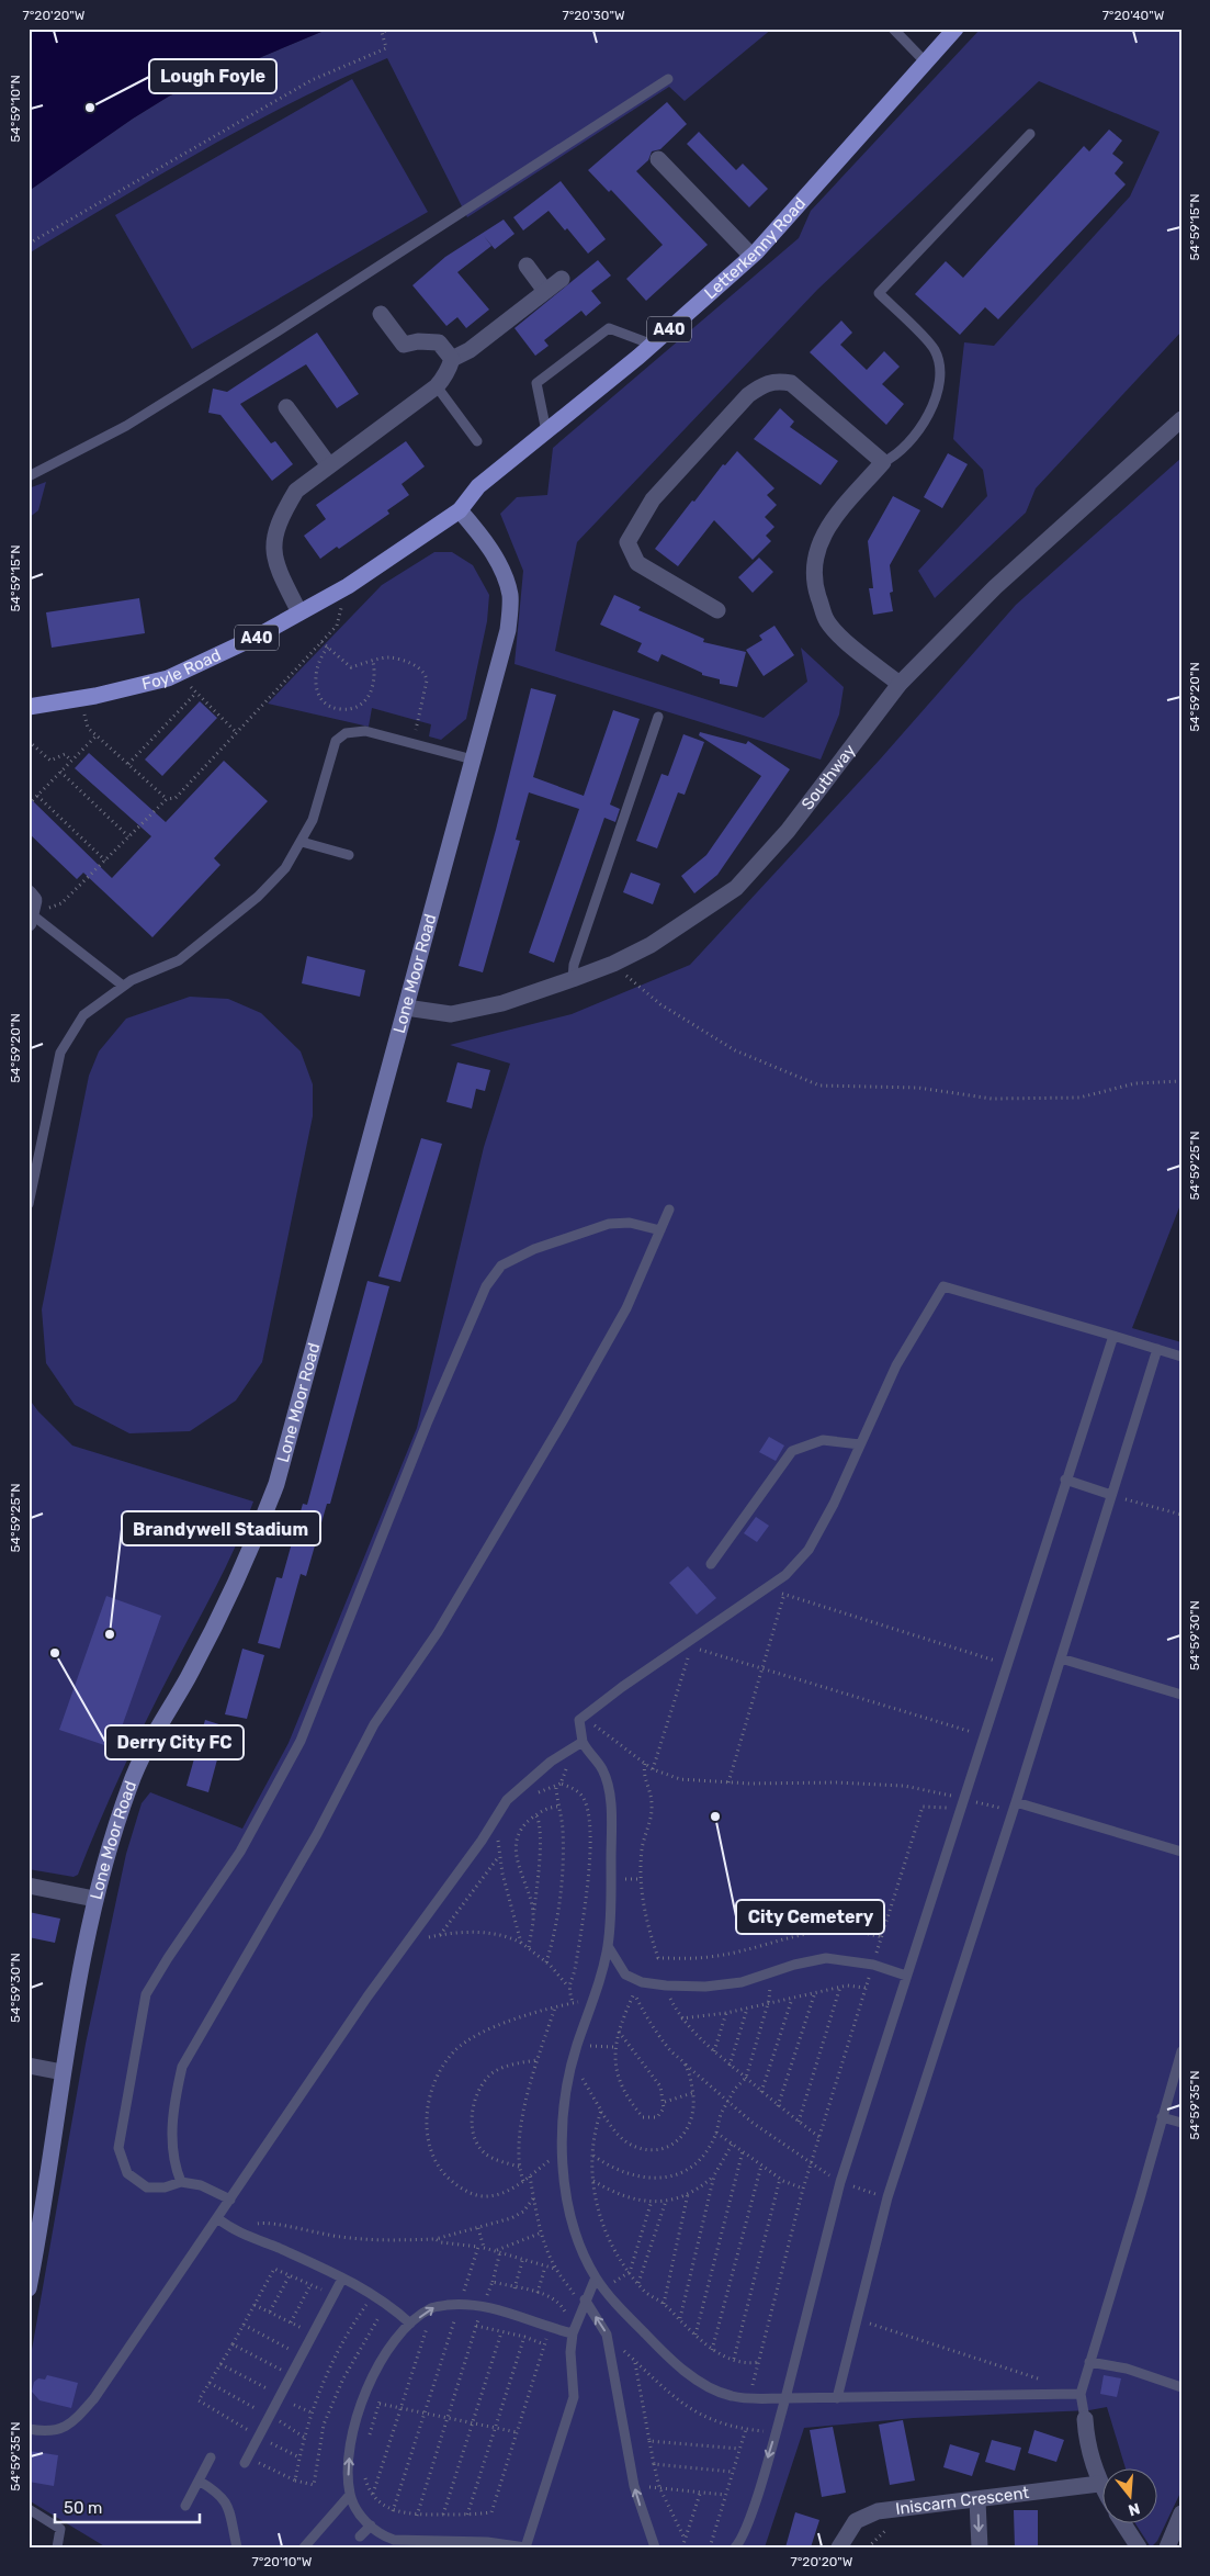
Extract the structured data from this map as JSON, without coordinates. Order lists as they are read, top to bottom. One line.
{"streets":{"main road":["Letterkenny Road","A40","Foyle Road","Lone Moor Road"],"street":["Southway","Iniscarn Crescent"]},"crossings":[["Letterkenny Road","Foyle Road"],["Letterkenny Road","Lone Moor Road"],["Foyle Road","Lone Moor Road"],["Southway","Lone Moor Road"]],"places":["Lough Foyle","Brandywell Stadium","Derry City FC","City Cemetery"],"scale_bar":"50 m","north":"bottom","coordinates":["7°20'20\"W","7°20'30\"W","7°20'40\"W","54°59'10\"N","54°59'15\"N","54°59'20\"N","54°59'25\"N","54°59'30\"N","54°59'35\"N","7°20'10\"W"]}
